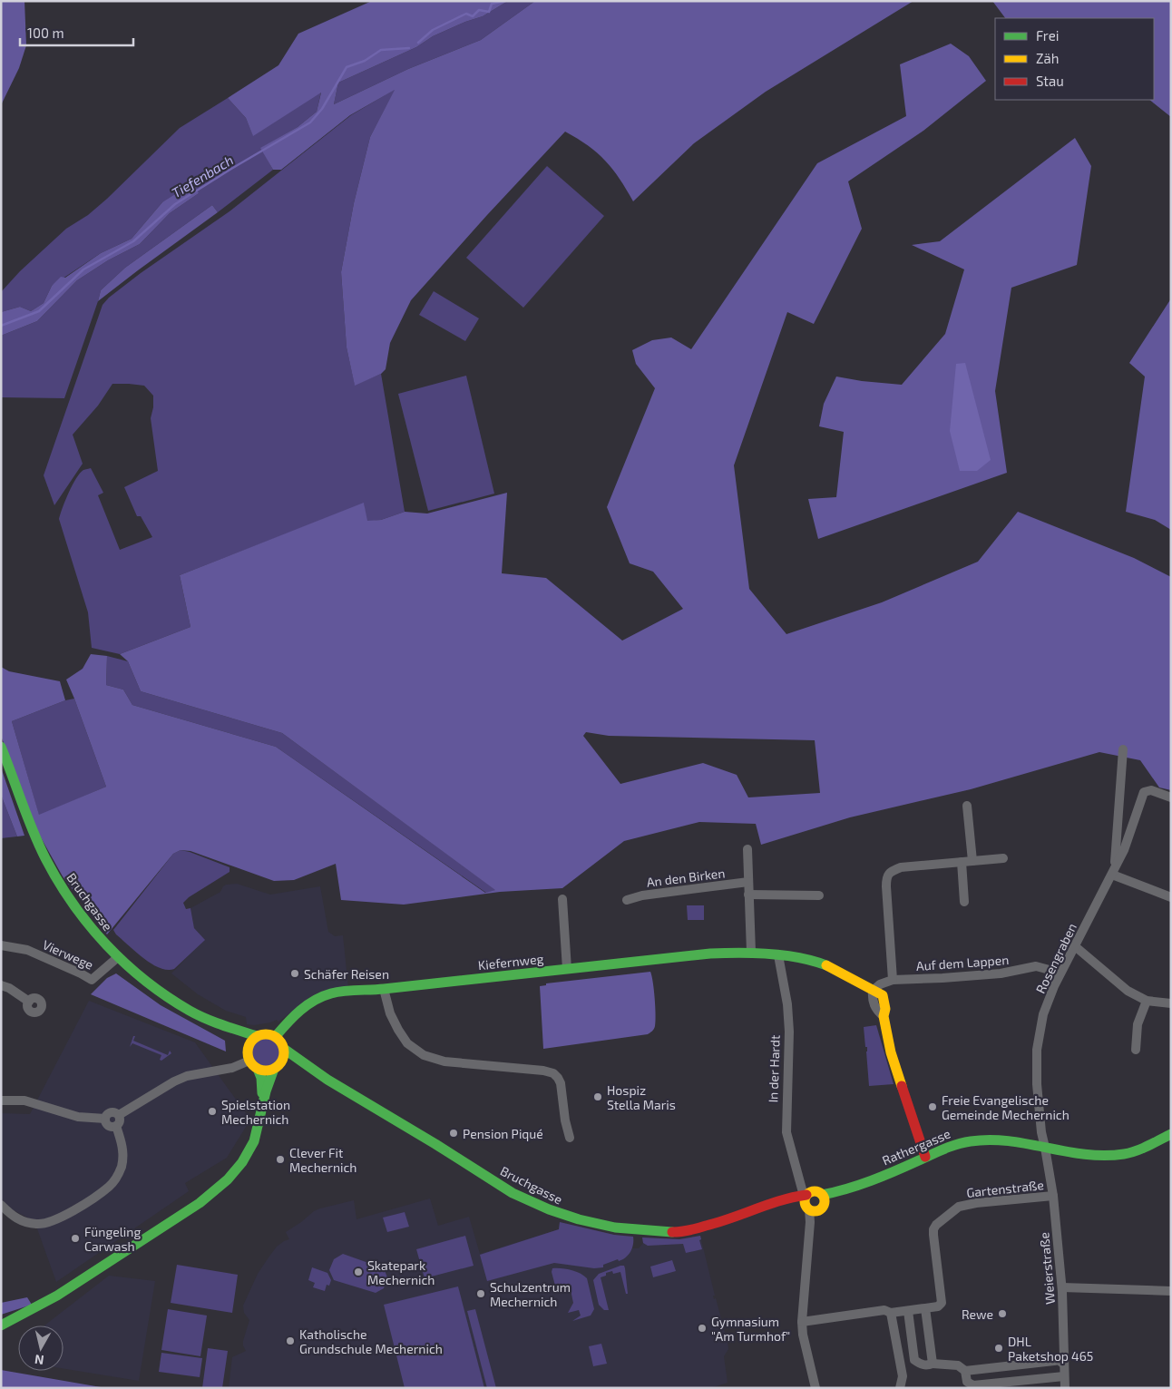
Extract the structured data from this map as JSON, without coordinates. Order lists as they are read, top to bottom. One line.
{"streets":{"main road":["Bruchgasse","Kiefernweg","Rathergasse"],"street":["An den Birken","Vierwege","Rosengraben","Auf dem Lappen","In der Hardt","Gartenstraße","Weierstraße"]},"crossings":[["Bruchgasse","Vierwege"],["Bruchgasse","Kiefernweg"],["Bruchgasse","In der Hardt"],["Rosengraben","Auf dem Lappen"],["Rosengraben","Rathergasse"],["Rosengraben","Weierstraße"],["Kiefernweg","In der Hardt"],["Rathergasse","Weierstraße"],["Gartenstraße","Weierstraße"]],"water":["Tiefenbach"],"places":["Schäfer Reisen","Hospiz Stella Maris","Freie Evangelische Gemeinde Mechernich","Spielstation Mechernich","Pension Piqué","Clever Fit Mechernich","Füngeling Carwash","Skatepark Mechernich","Schulzentrum Mechernich","Rewe","Gymnasium \"Am Turmhof\"","Katholische Grundschule Mechernich","DHL Paketshop 465"],"legend":["Frei","Zäh","Stau"],"scale_bar":"100 m","north":"bottom"}
